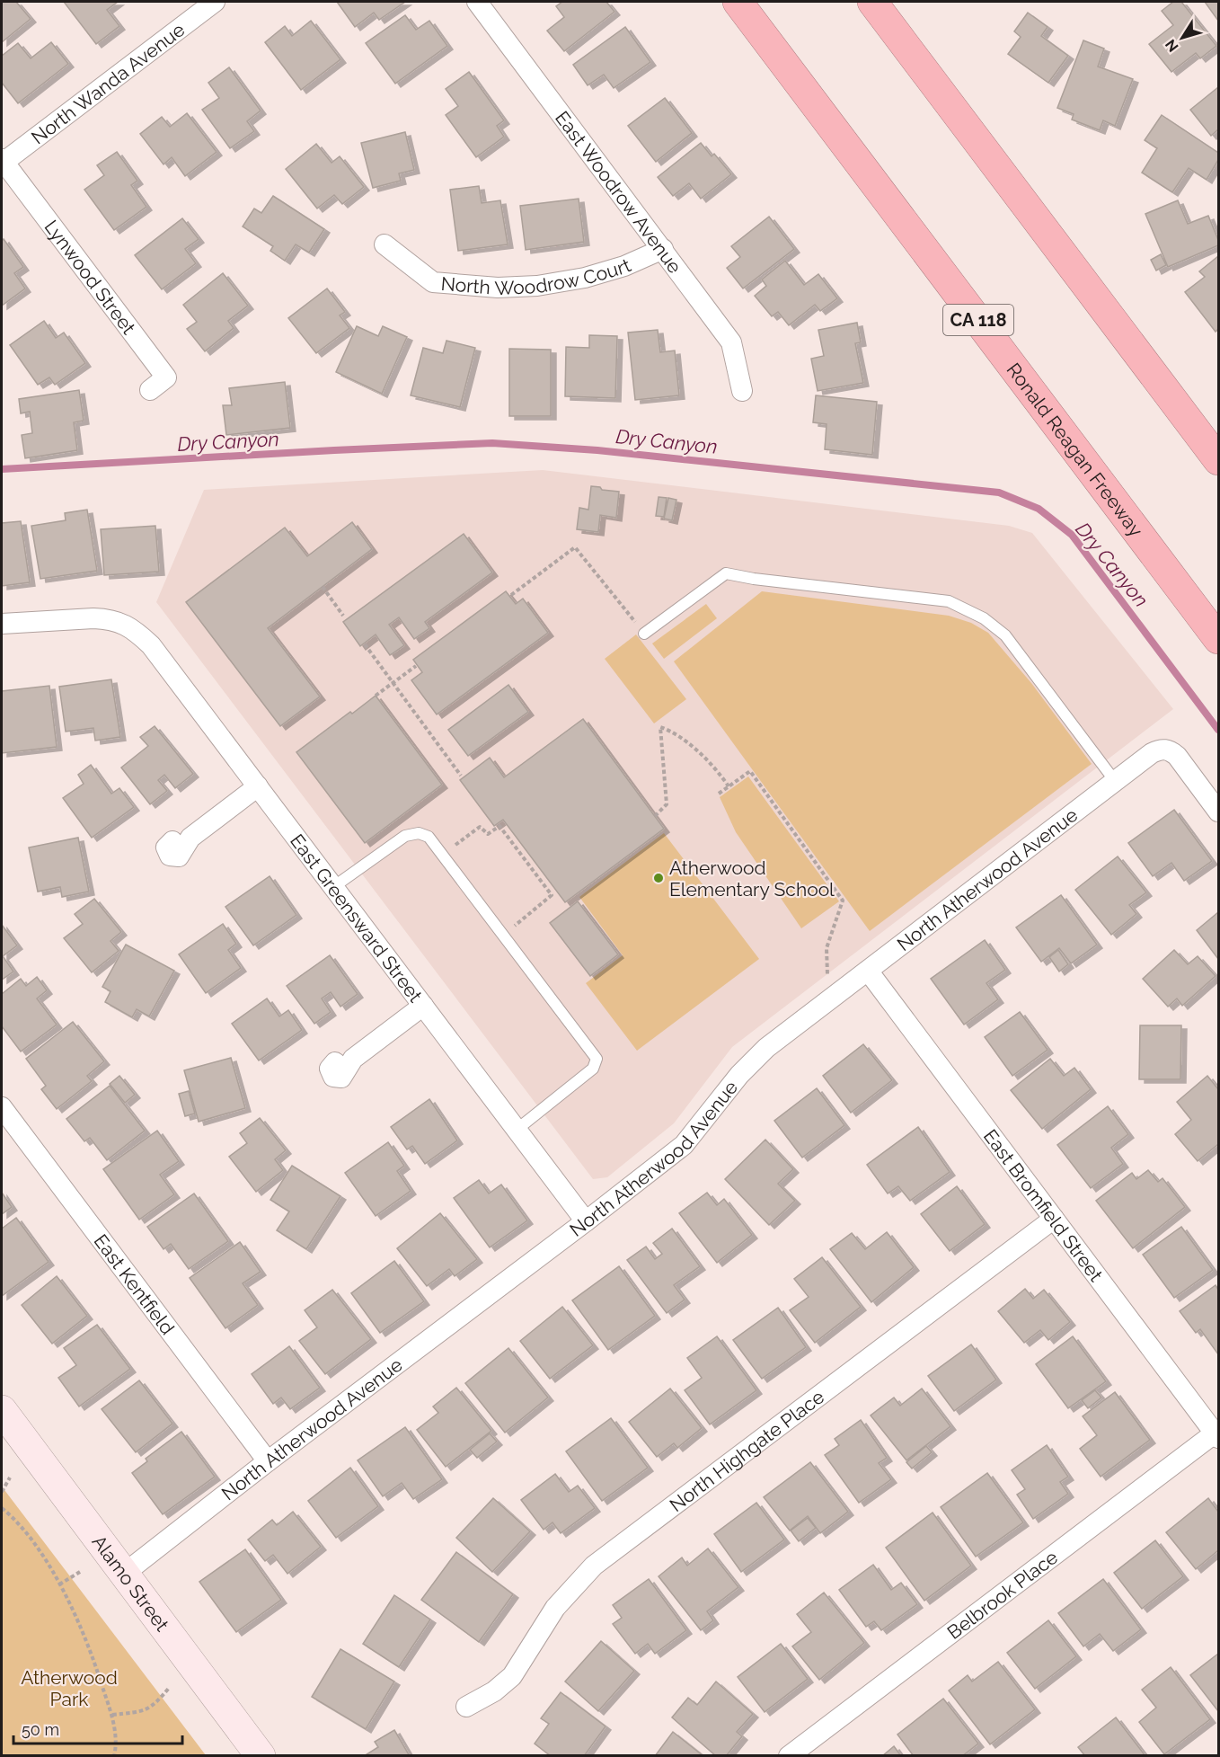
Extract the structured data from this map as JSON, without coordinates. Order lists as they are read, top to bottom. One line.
{"streets":{"highway":["CA 118","Ronald Reagan Freeway"],"main road":["Alamo Street"],"street":["North Wanda Avenue","East Woodrow Avenue","North Woodrow Court","Lynwood Street","North Atherwood Avenue","East Greensward Street","East Bromfield Street","East Kentfield","North Highgate Place","Belbrook Place"]},"crossings":[["North Wanda Avenue","Lynwood Street"],["East Woodrow Avenue","North Woodrow Court"],["North Atherwood Avenue","East Greensward Street"],["North Atherwood Avenue","East Bromfield Street"],["North Atherwood Avenue","East Kentfield"],["North Atherwood Avenue","Alamo Street"],["East Bromfield Street","North Highgate Place"],["East Bromfield Street","Belbrook Place"]],"water":["Dry Canyon"],"parks":["Atherwood Park"],"places":["Atherwood Elementary School"],"scale_bar":"50 m","north":"bottom left"}
